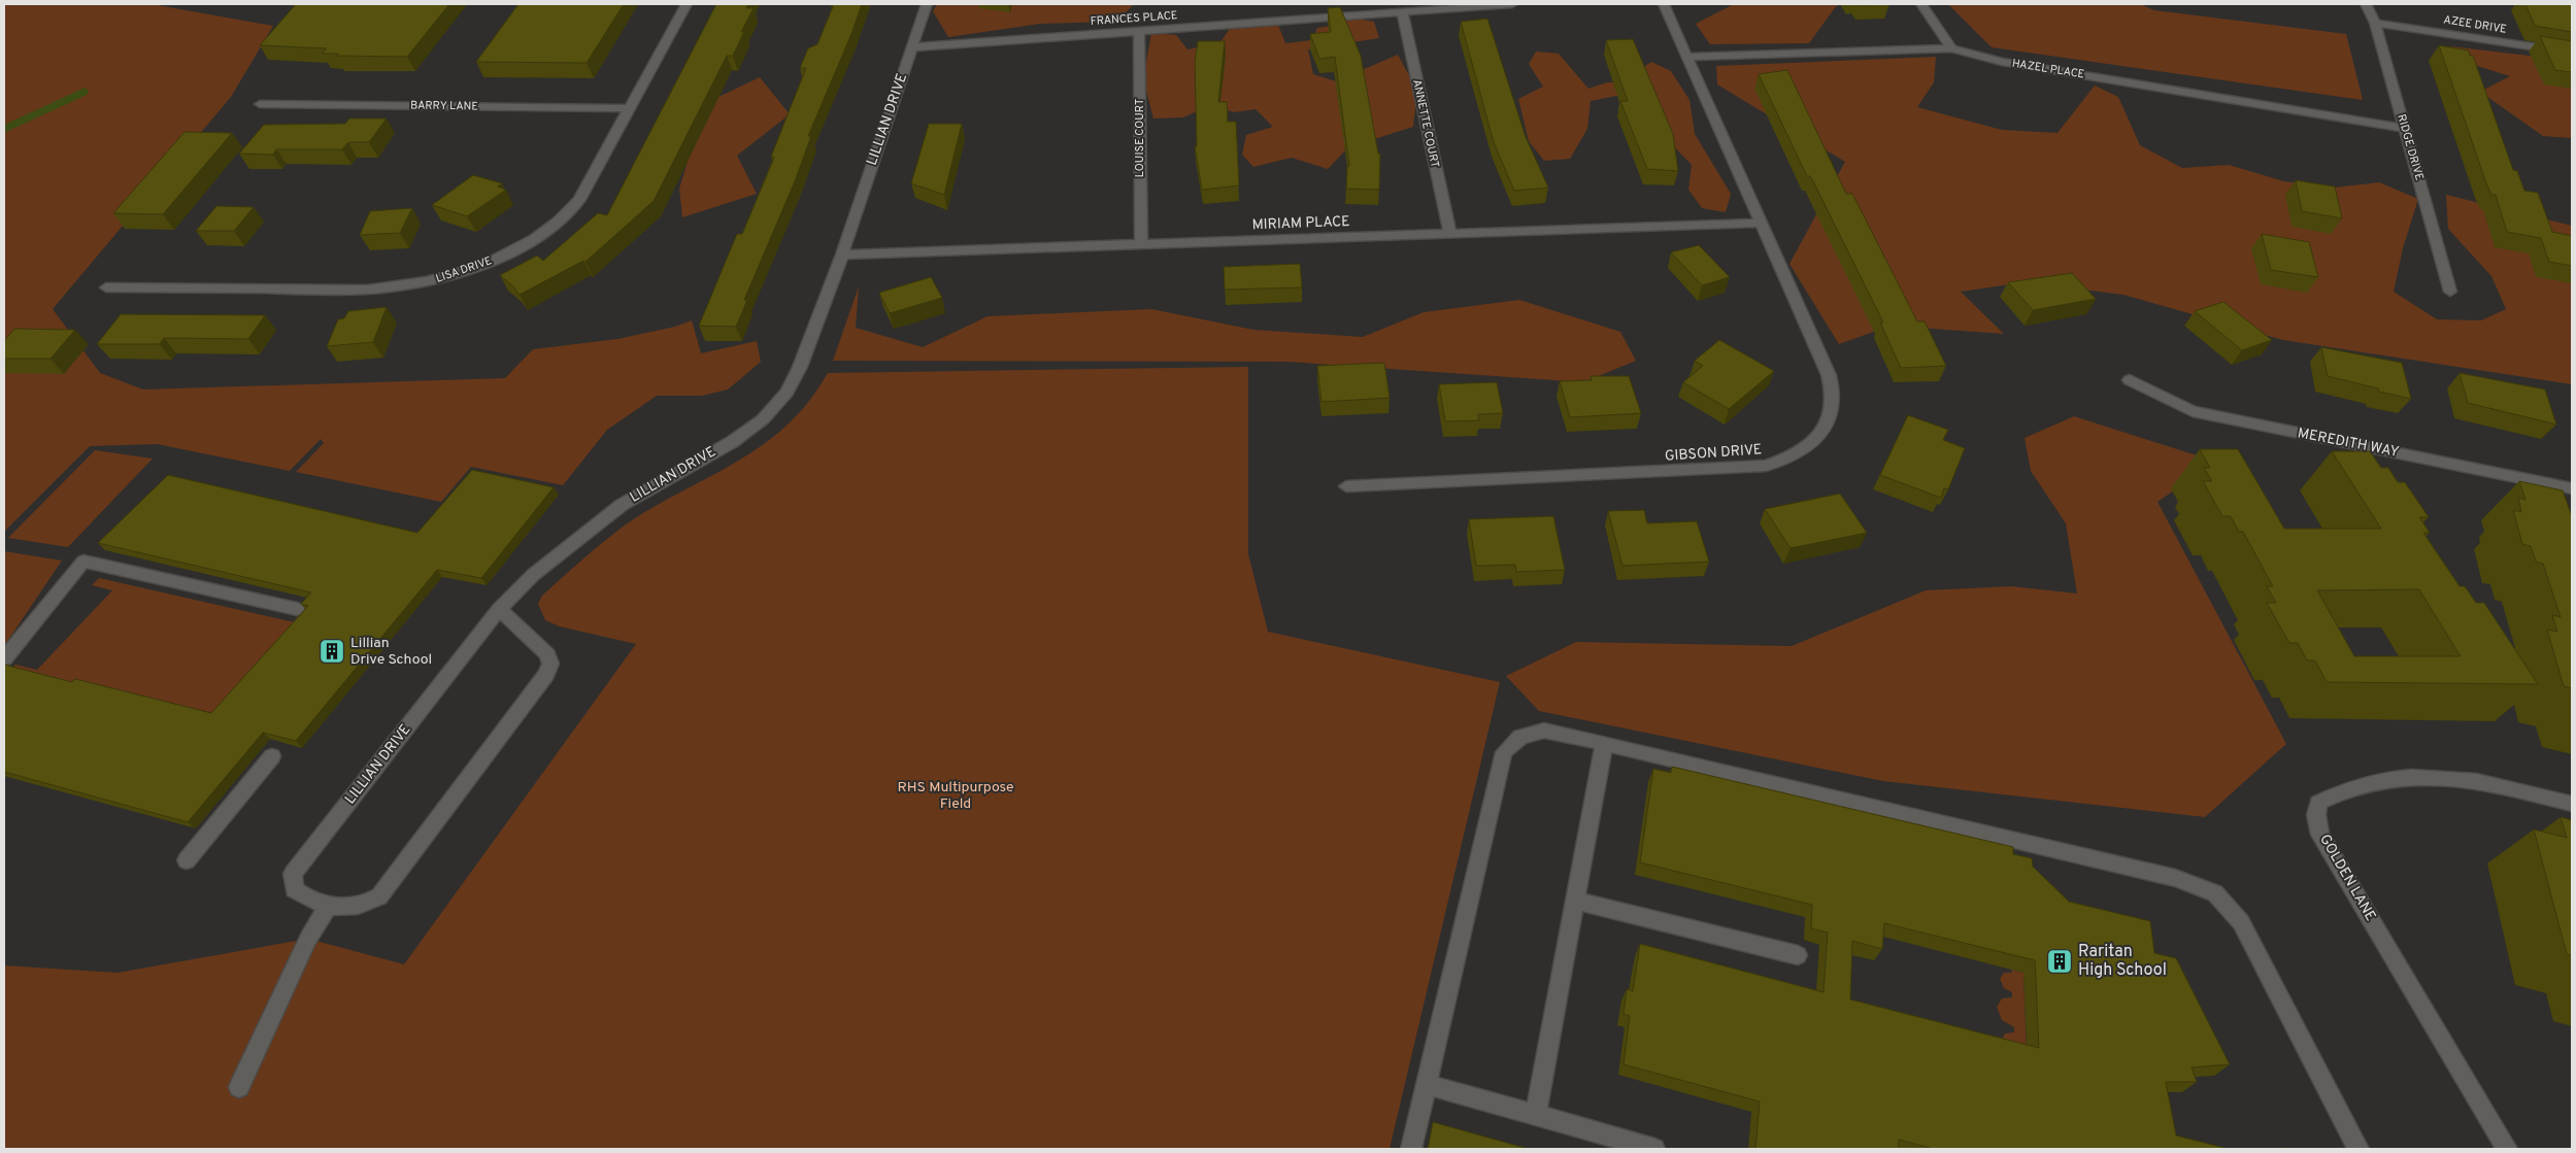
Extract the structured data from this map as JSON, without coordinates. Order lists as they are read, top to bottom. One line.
{"streets":{"street":["FRANCES PLACE","AZEE DRIVE","HAZEL PLACE","BARRY LANE","LILLIAN DRIVE","ANNETTE COURT","LOUISE COURT","RIDGE DRIVE","MIRIAM PLACE","LISA DRIVE","MEREDITH WAY","GIBSON DRIVE","GOLDEN LANE"]},"crossings":[["FRANCES PLACE","LILLIAN DRIVE"],["FRANCES PLACE","ANNETTE COURT"],["FRANCES PLACE","LOUISE COURT"],["AZEE DRIVE","RIDGE DRIVE"],["HAZEL PLACE","RIDGE DRIVE"],["HAZEL PLACE","GIBSON DRIVE"],["BARRY LANE","LISA DRIVE"],["LILLIAN DRIVE","MIRIAM PLACE"],["ANNETTE COURT","MIRIAM PLACE"],["LOUISE COURT","MIRIAM PLACE"],["MIRIAM PLACE","GIBSON DRIVE"]],"parks":["RHS Multipurpose Field"],"places":{"building":["Lillian Drive School","Raritan High School"]}}
